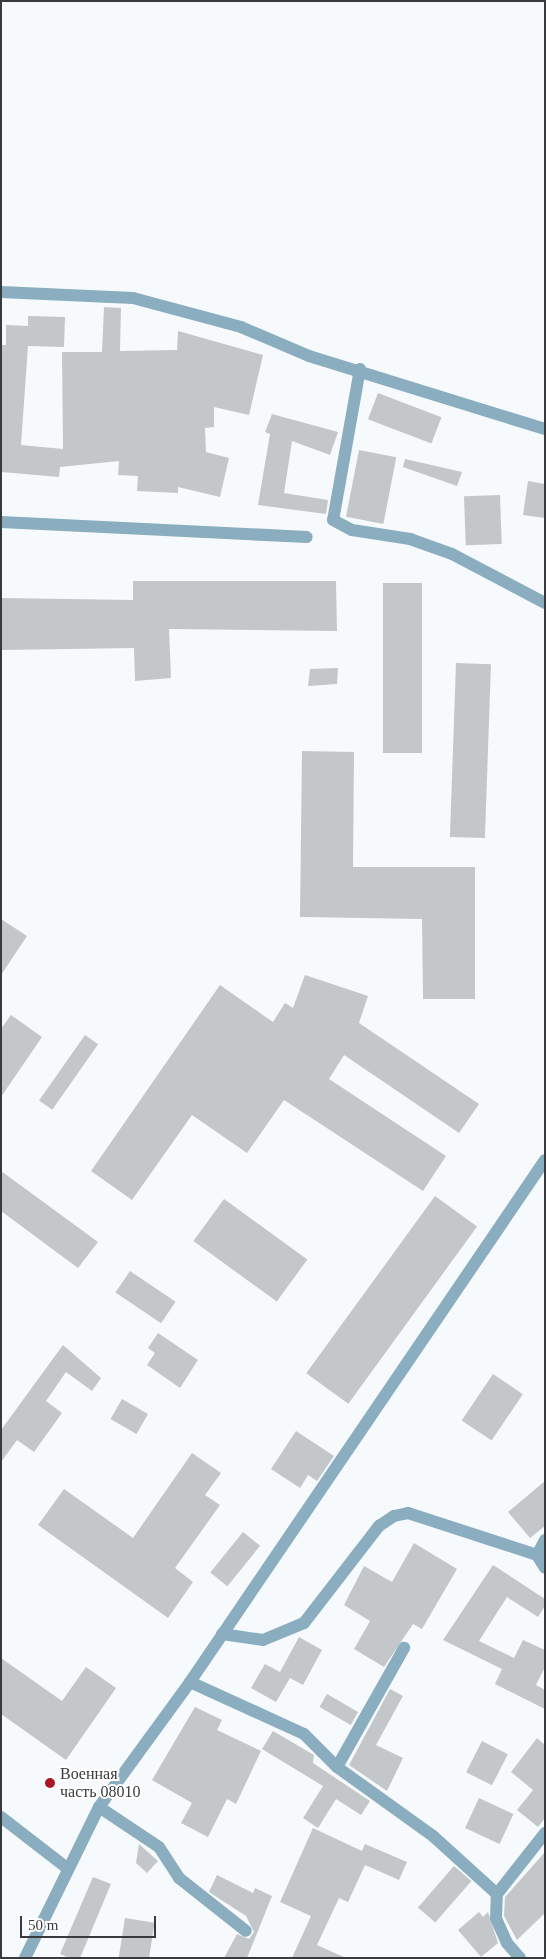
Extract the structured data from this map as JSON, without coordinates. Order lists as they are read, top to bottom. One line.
{"places":["Военная часть 08010"],"scale_bar":"50 m"}
